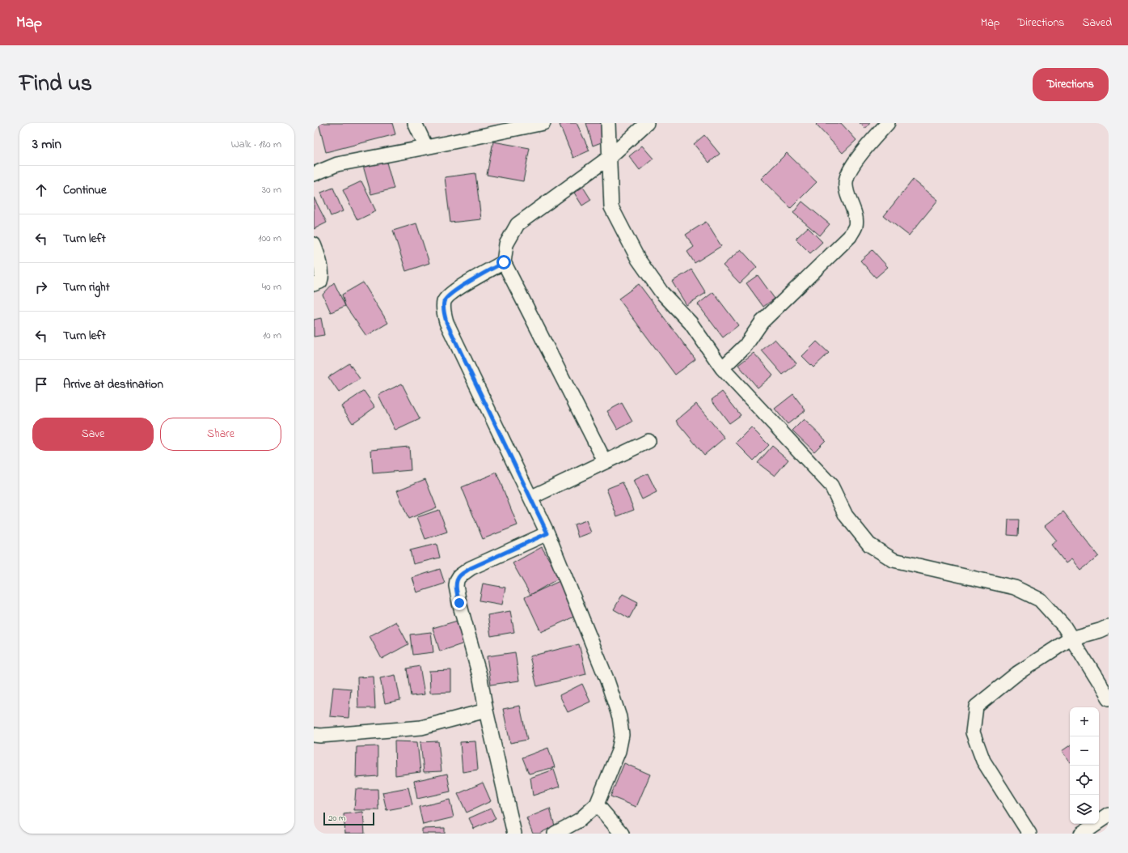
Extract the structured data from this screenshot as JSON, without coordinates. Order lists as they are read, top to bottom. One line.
{"scale_bar":"20 m","page":{"header":"Map","nav":["Map","Directions","Saved"],"title":"Find us","buttons":["Directions",["Save","Share"]],"heading":["3 min","Walk · 180 m"],"list":[["Continue","30 m"],["Turn left","100 m"],["Turn right","40 m"],["Turn left","10 m"],"Arrive at destination"],"map_buttons":["+","−"],"scale":"20 m"}}
